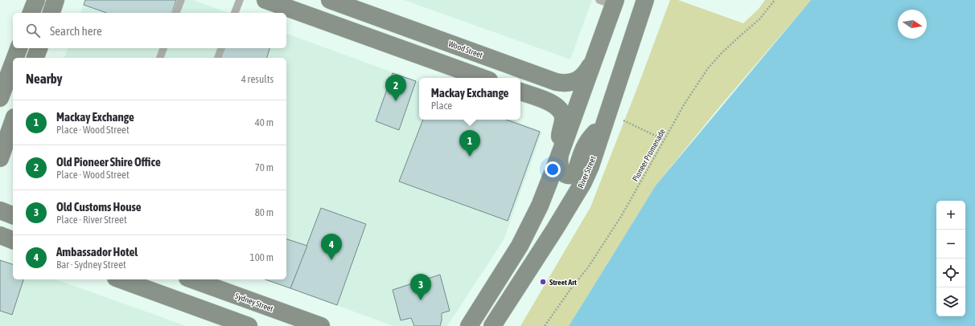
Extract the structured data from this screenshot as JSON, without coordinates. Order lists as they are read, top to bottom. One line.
{"streets":{"street":["Wood Street","River Street","Sydney Street"],"path":["Pioneer Promenade"]},"places":["Street Art"],"north":"right","page":{"search":"Search here","heading":["Nearby","4 results"],"pins":["2","1","4","3"],"popup":["Mackay Exchange","Place"],"list":[{"mark":"1","name":"Mackay Exchange","note":"Place · Wood Street","value":"40 m"},{"mark":"2","name":"Old Pioneer Shire Office","note":"Place · Wood Street","value":"70 m"},{"mark":"3","name":"Old Customs House","note":"Place · River Street","value":"80 m"},{"mark":"4","name":"Ambassador Hotel","note":"Bar · Sydney Street","value":"100 m"}],"map_buttons":["+","−"]}}
